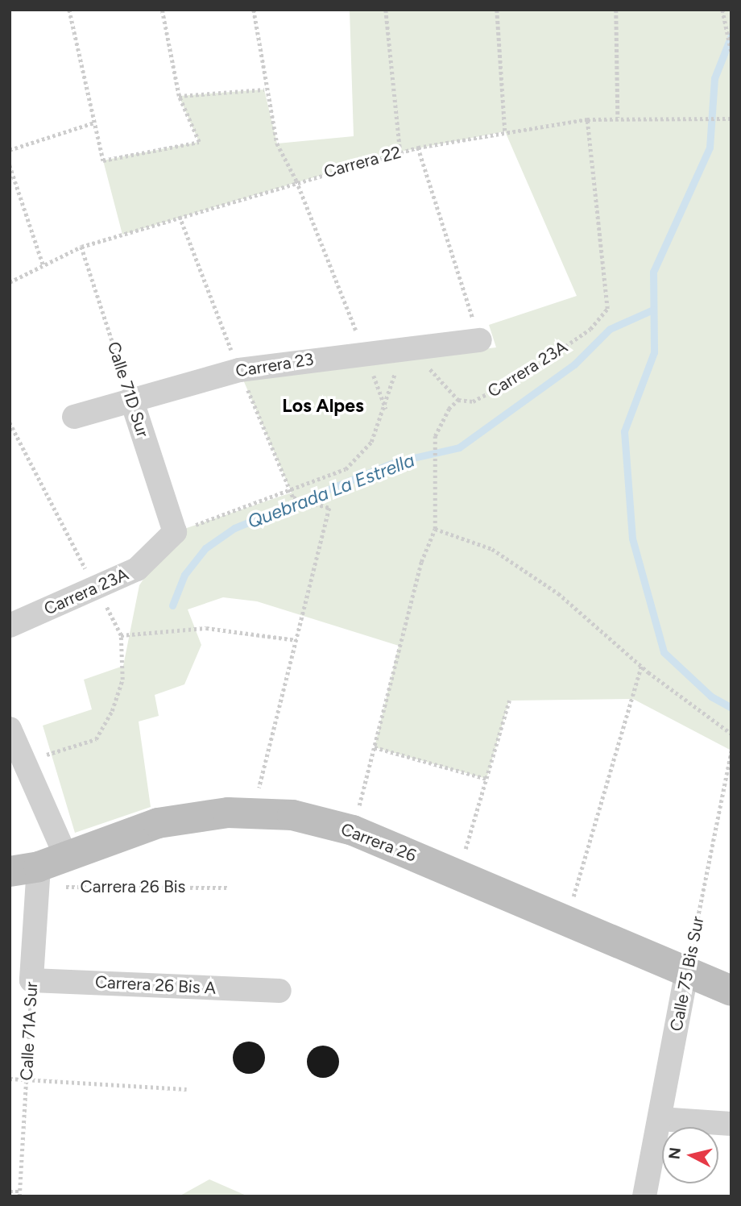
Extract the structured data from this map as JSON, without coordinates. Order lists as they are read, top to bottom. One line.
{"streets":{"street":["Carrera 23","Carrera 23A","Calle 71D Sur","Carrera 26","Calle 75 Bis Sur","Carrera 26 Bis A","Calle 71A Sur"],"path":["Carrera 22","Carrera 26 Bis"]},"crossings":[["Carrera 22","Carrera 23A"],["Carrera 22","Calle 71D Sur"],["Carrera 23","Calle 71D Sur"],["Carrera 23A","Calle 71D Sur"],["Carrera 26","Carrera 26 Bis"],["Carrera 26","Calle 75 Bis Sur"],["Carrera 26","Calle 71A Sur"],["Carrera 26 Bis","Calle 71A Sur"],["Carrera 26 Bis A","Calle 71A Sur"]],"districts":["Los Alpes"],"water":["Quebrada La Estrella"],"north":"left"}
